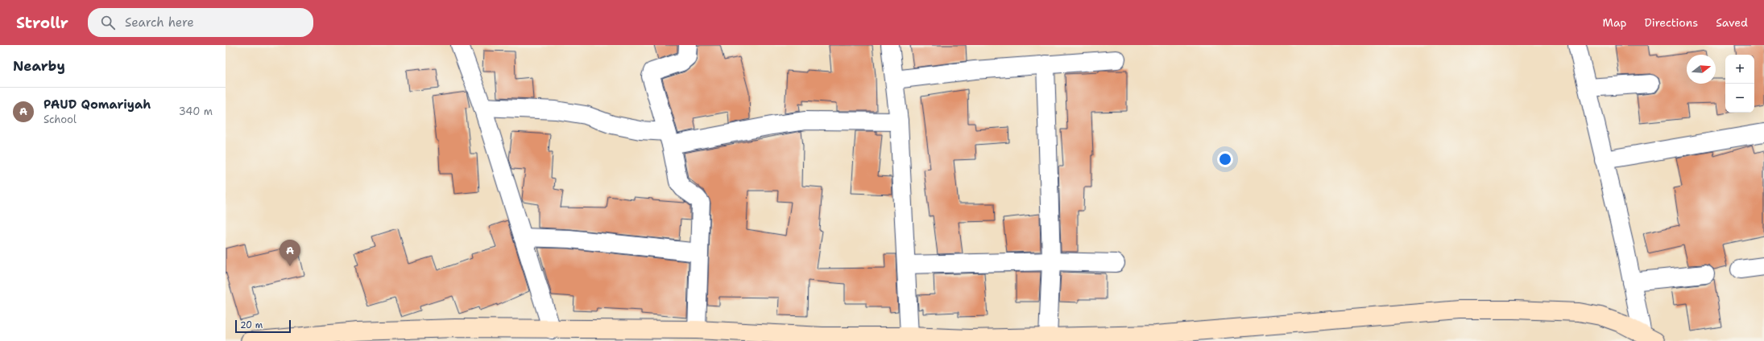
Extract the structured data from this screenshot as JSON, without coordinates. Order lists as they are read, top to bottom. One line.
{"scale_bar":"20 m","north":"right","page":{"header":"Strollr","search":"Search here","nav":["Map","Directions","Saved"],"heading":"Nearby","map_buttons":["+","−"],"list":[{"mark":"A","name":"PAUD Qomariyah","note":"School","value":"340 m"}],"pins":"A","scale":"20 m"}}
